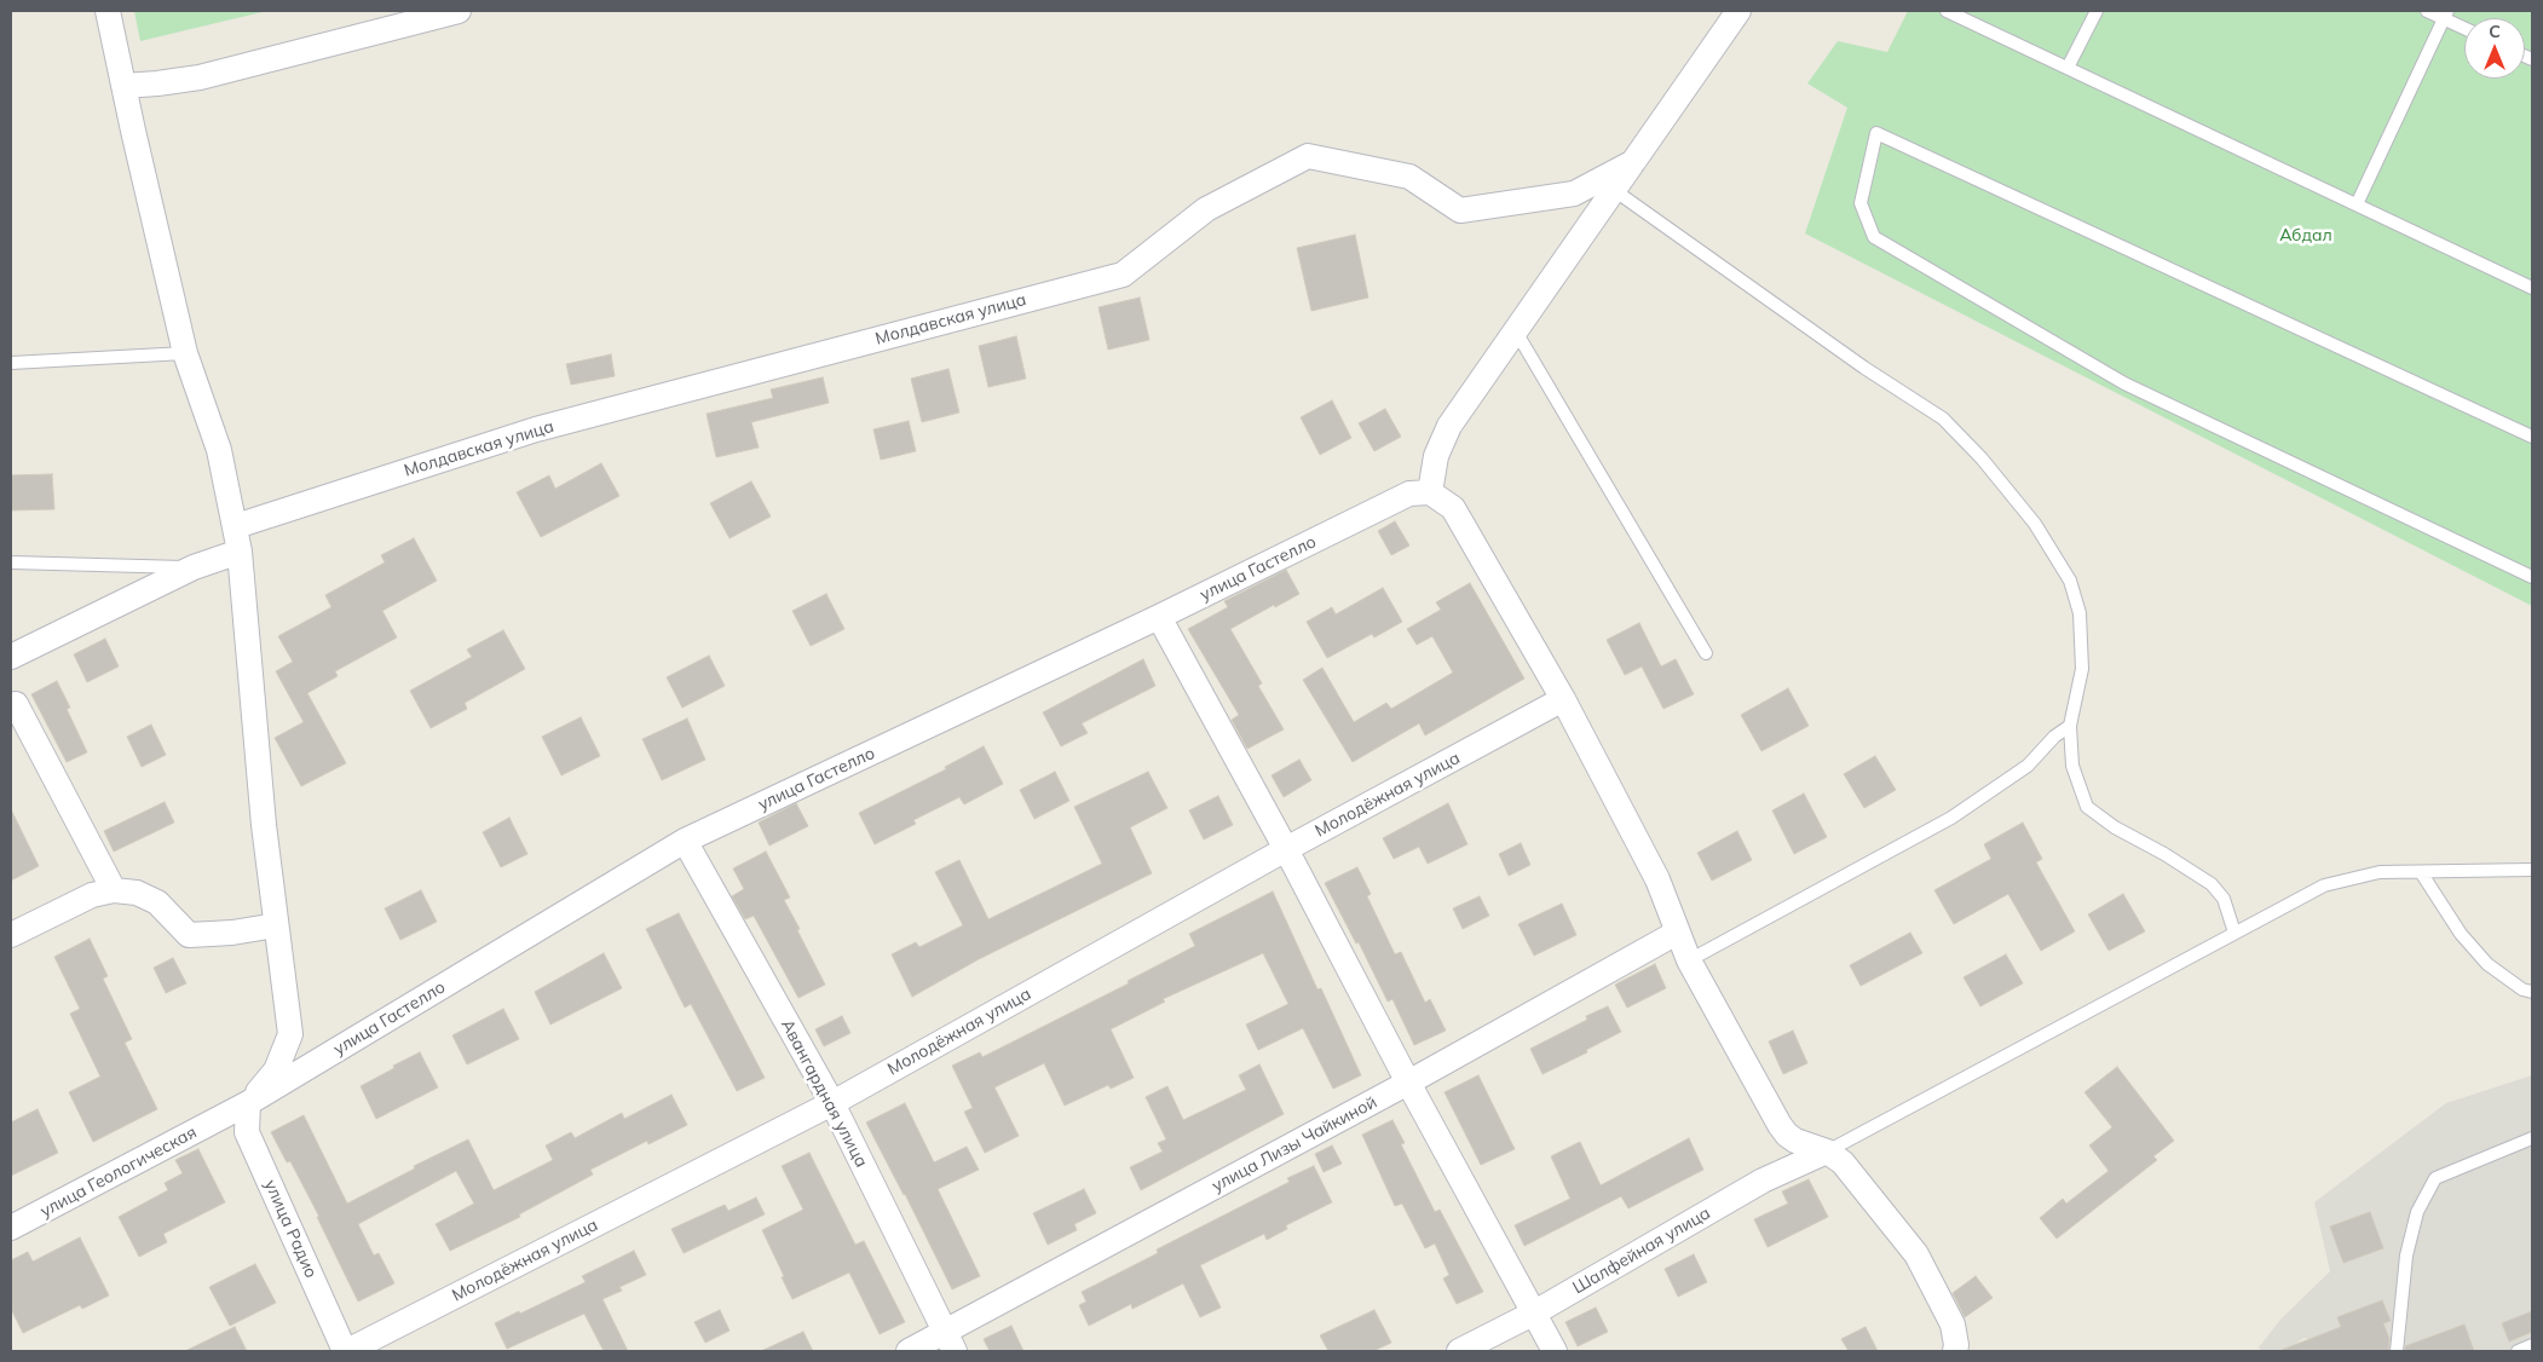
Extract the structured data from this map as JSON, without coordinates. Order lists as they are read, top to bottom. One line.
{"streets":{"street":["Молдавская улица","улица Гастелло","Молодёжная улица","Авангардная улица","улица Лизы Чайкиной","улица Геологическая","улица Радио","Шалфейная улица"]},"crossings":[["улица Гастелло","Авангардная улица"],["улица Гастелло","улица Геологическая"],["улица Гастелло","улица Радио"],["Молодёжная улица","Авангардная улица"],["Молодёжная улица","улица Радио"],["Авангардная улица","улица Лизы Чайкиной"]],"parks":["Абдал"],"north":"top"}
